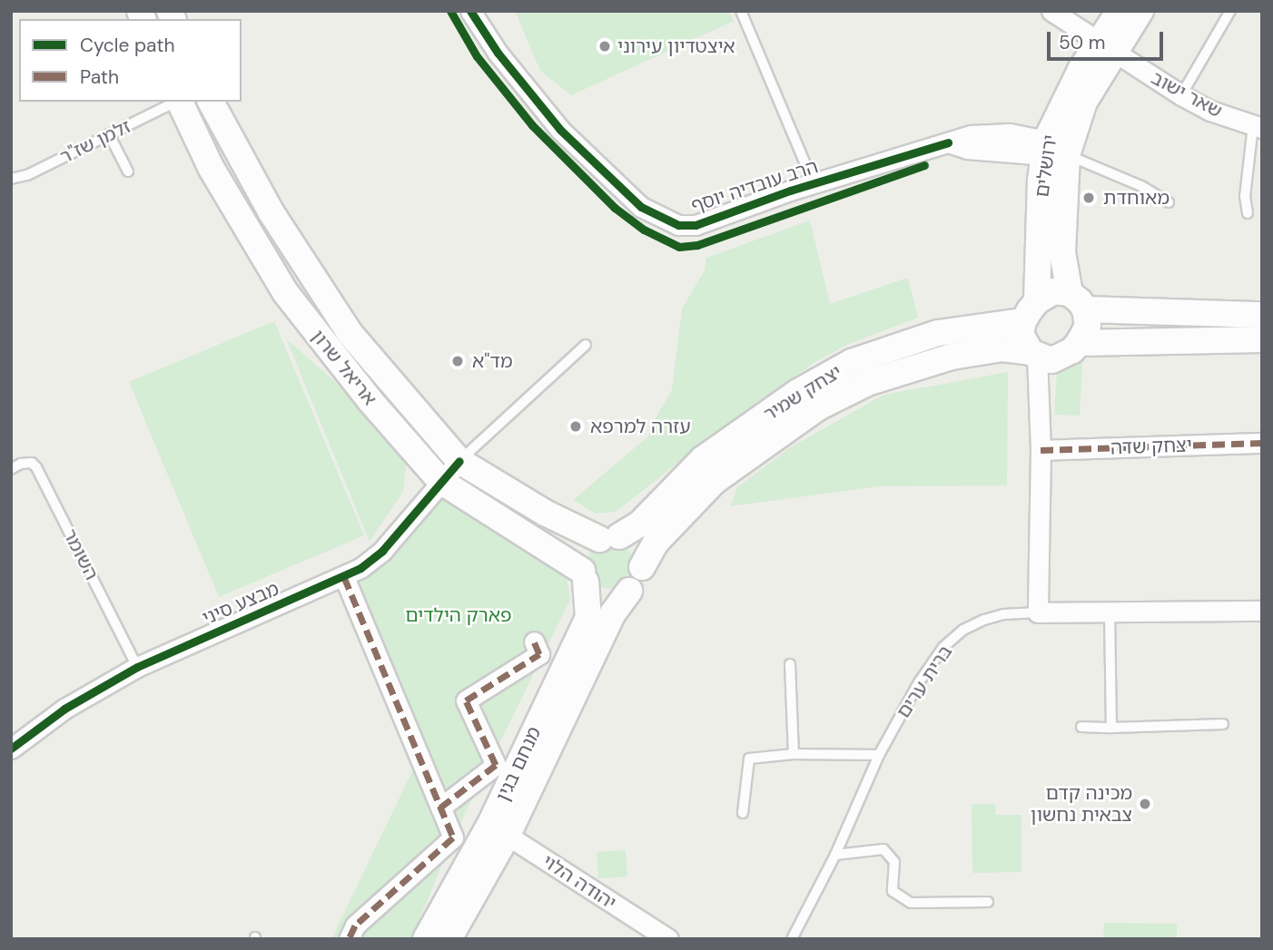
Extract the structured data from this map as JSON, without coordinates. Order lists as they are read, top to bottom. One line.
{"streets":{"main road":["ירושלים","אריאל שרון","יצחק שמיר","מנחם בגין"],"street":["שאר ישוב","הרב עובדיה יוסף","יצחק שדה","מבצע סיני","ברית ערים","יהודה הלוי"],"lane":["זלמן שז\"ר","השומר"]},"crossings":[["שאר ישוב","ירושלים"],["ירושלים","הרב עובדיה יוסף"],["ירושלים","יצחק שמיר"],["אריאל שרון","יצחק שמיר"],["אריאל שרון","מבצע סיני"],["אריאל שרון","מנחם בגין"],["יצחק שמיר","מנחם בגין"],["השומר","מבצע סיני"],["מנחם בגין","יהודה הלוי"]],"parks":["פארק הילדים"],"places":["איצטדיון עירוני","מאוחדת","מד\"א","עזרה למרפא","מכינה קדם צבאית נחשון"],"legend":["Cycle path","Path"],"scale_bar":"50 m"}
